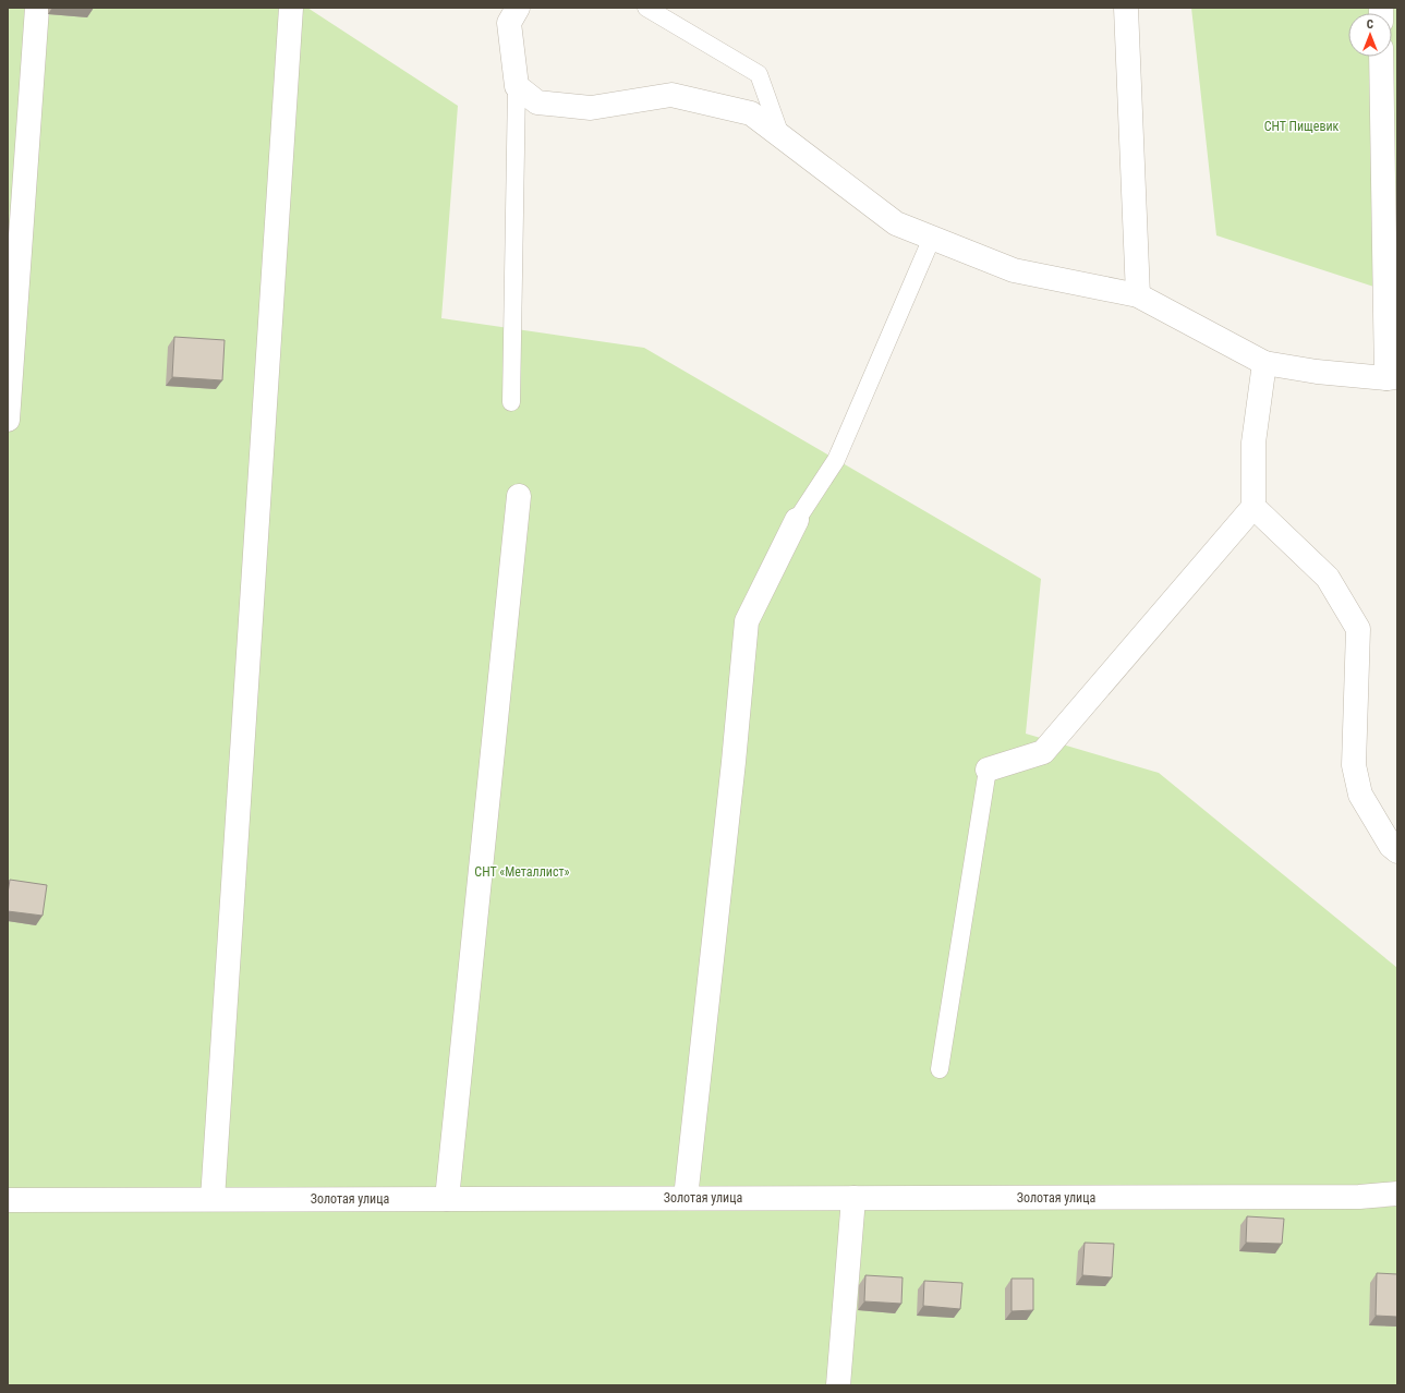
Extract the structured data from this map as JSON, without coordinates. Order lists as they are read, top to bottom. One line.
{"streets":{"street":["Золотая улица"]},"parks":["СНТ Пищевик","СНТ «Металлист»"],"north":"top"}
